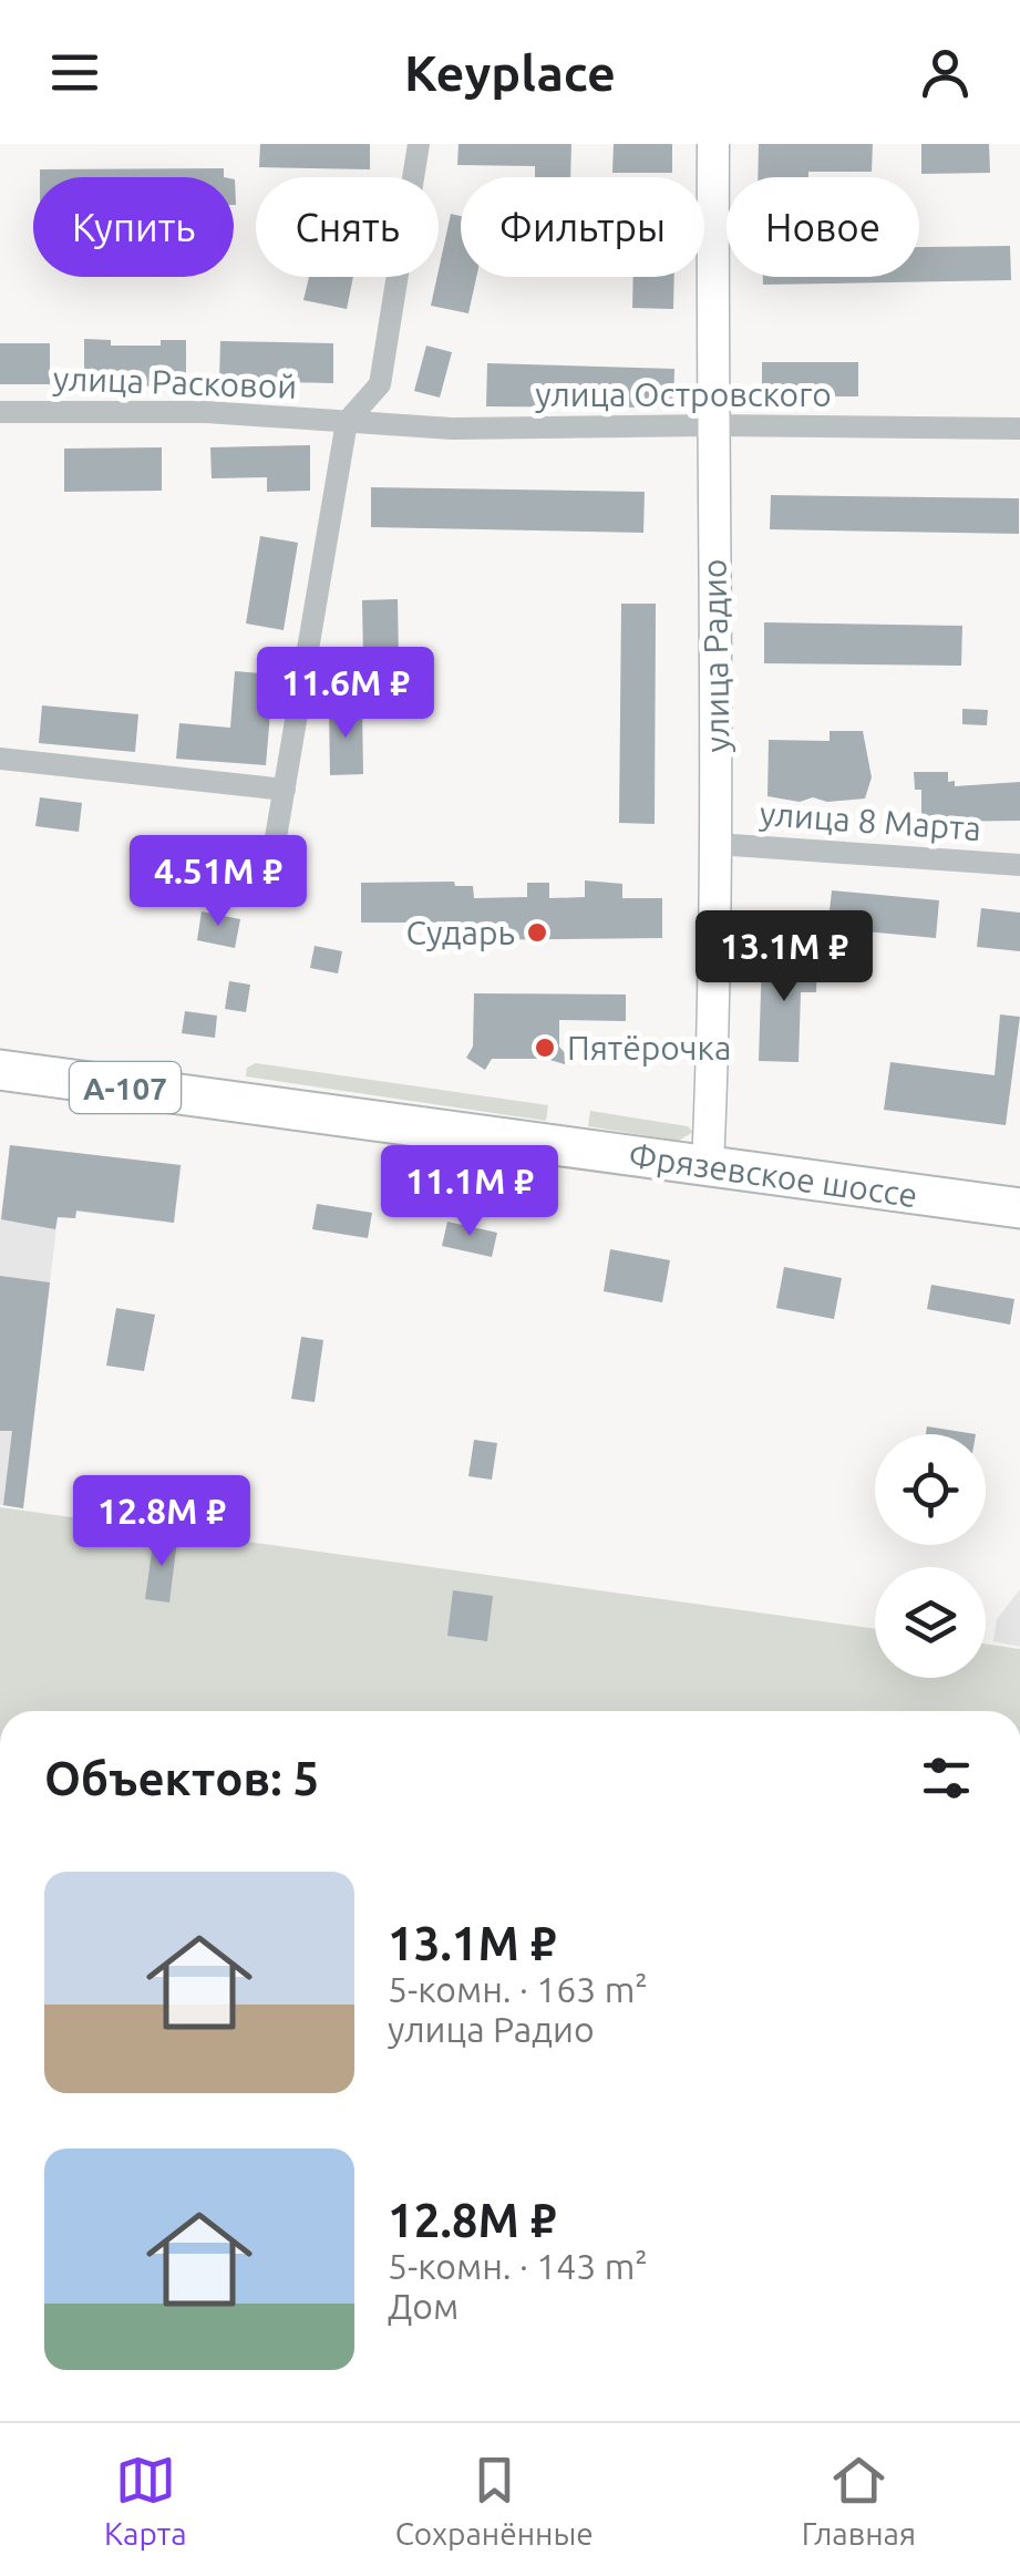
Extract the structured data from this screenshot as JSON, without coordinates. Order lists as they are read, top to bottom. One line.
{"streets":{"highway":["А-107","Фрязевское шоссе"],"main road":["улица Радио"],"street":["улица Расковой","улица Островского","улица 8 Марта"]},"crossings":[["улица Расковой","улица Островского"],["улица Островского","улица Радио"],["улица Радио","улица 8 Марта"],["улица Радио","Фрязевское шоссе"]],"places":["Сударь","Пятёрочка"],"page":{"header":"Keyplace","chip":["Купить","Снять","Фильтры","Новое"],"price":["11.6M ₽","4.51M ₽","13.1M ₽","11.1M ₽","12.8M ₽"],"heading":"Объектов: 5","list":[{"name":"13.1M ₽","note":"5-комн. · 163 m² · улица Радио"},{"name":"12.8M ₽","note":"5-комн. · 143 m² · Дом"}],"tabs":["Карта","Сохранённые","Главная"]}}
